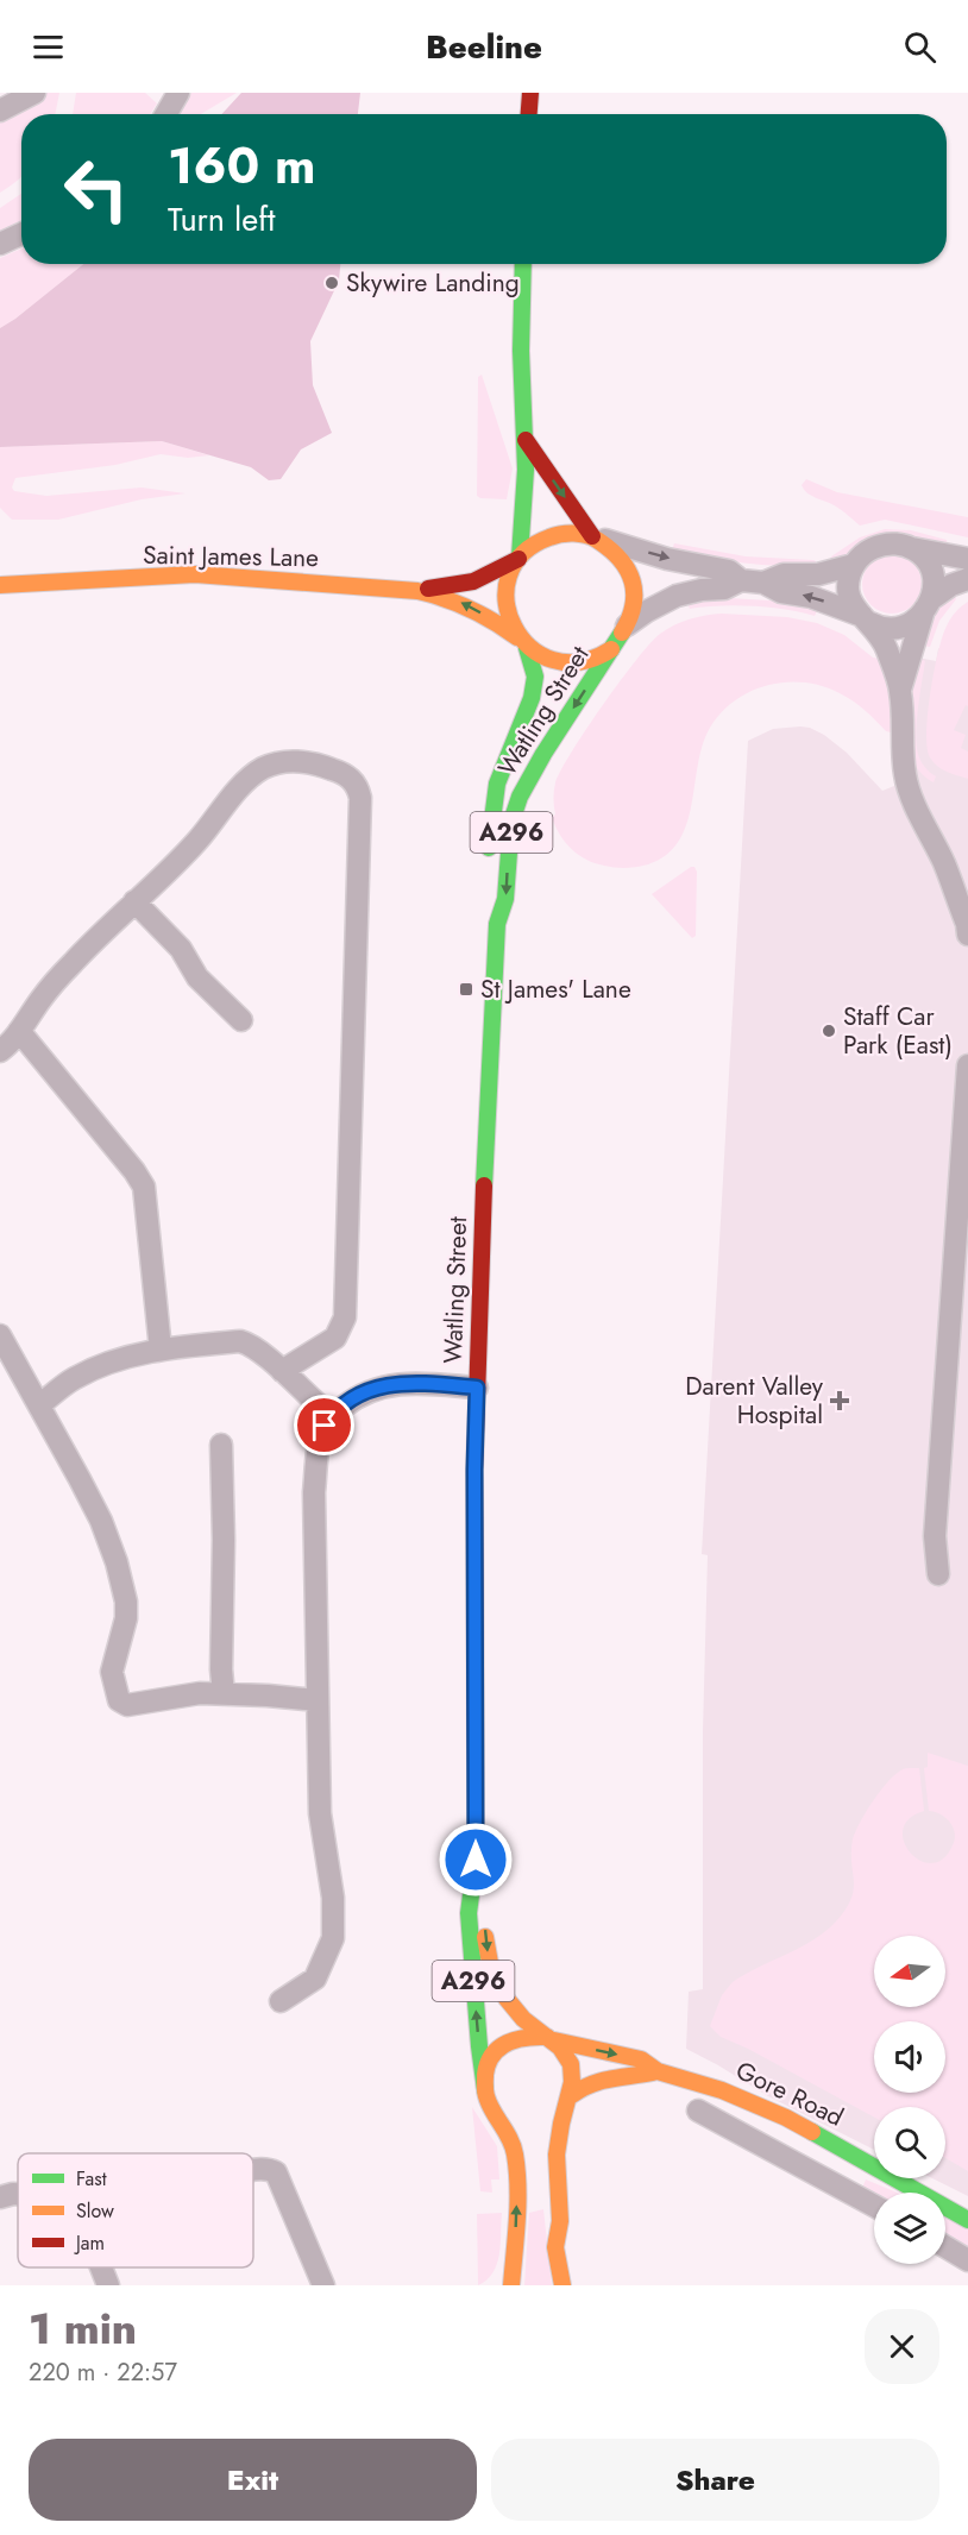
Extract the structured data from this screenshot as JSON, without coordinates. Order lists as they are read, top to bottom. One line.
{"streets":{"main road":["Saint James Lane","Watling Street","A296","Gore Road"]},"crossings":[["Saint James Lane","Watling Street"],["Watling Street","Gore Road"]],"places":{"other":["Skywire Landing","Staff Car Park (East)"],"transit":["St James' Lane"],"health":["Darent Valley Hospital"]},"legend":["Fast","Slow","Jam"],"north":"left","page":{"header":"Beeline","turn":["160 m","Turn left"],"heading":["1 min","220 m · 22:57"],"buttons":["Exit","Share"]}}
